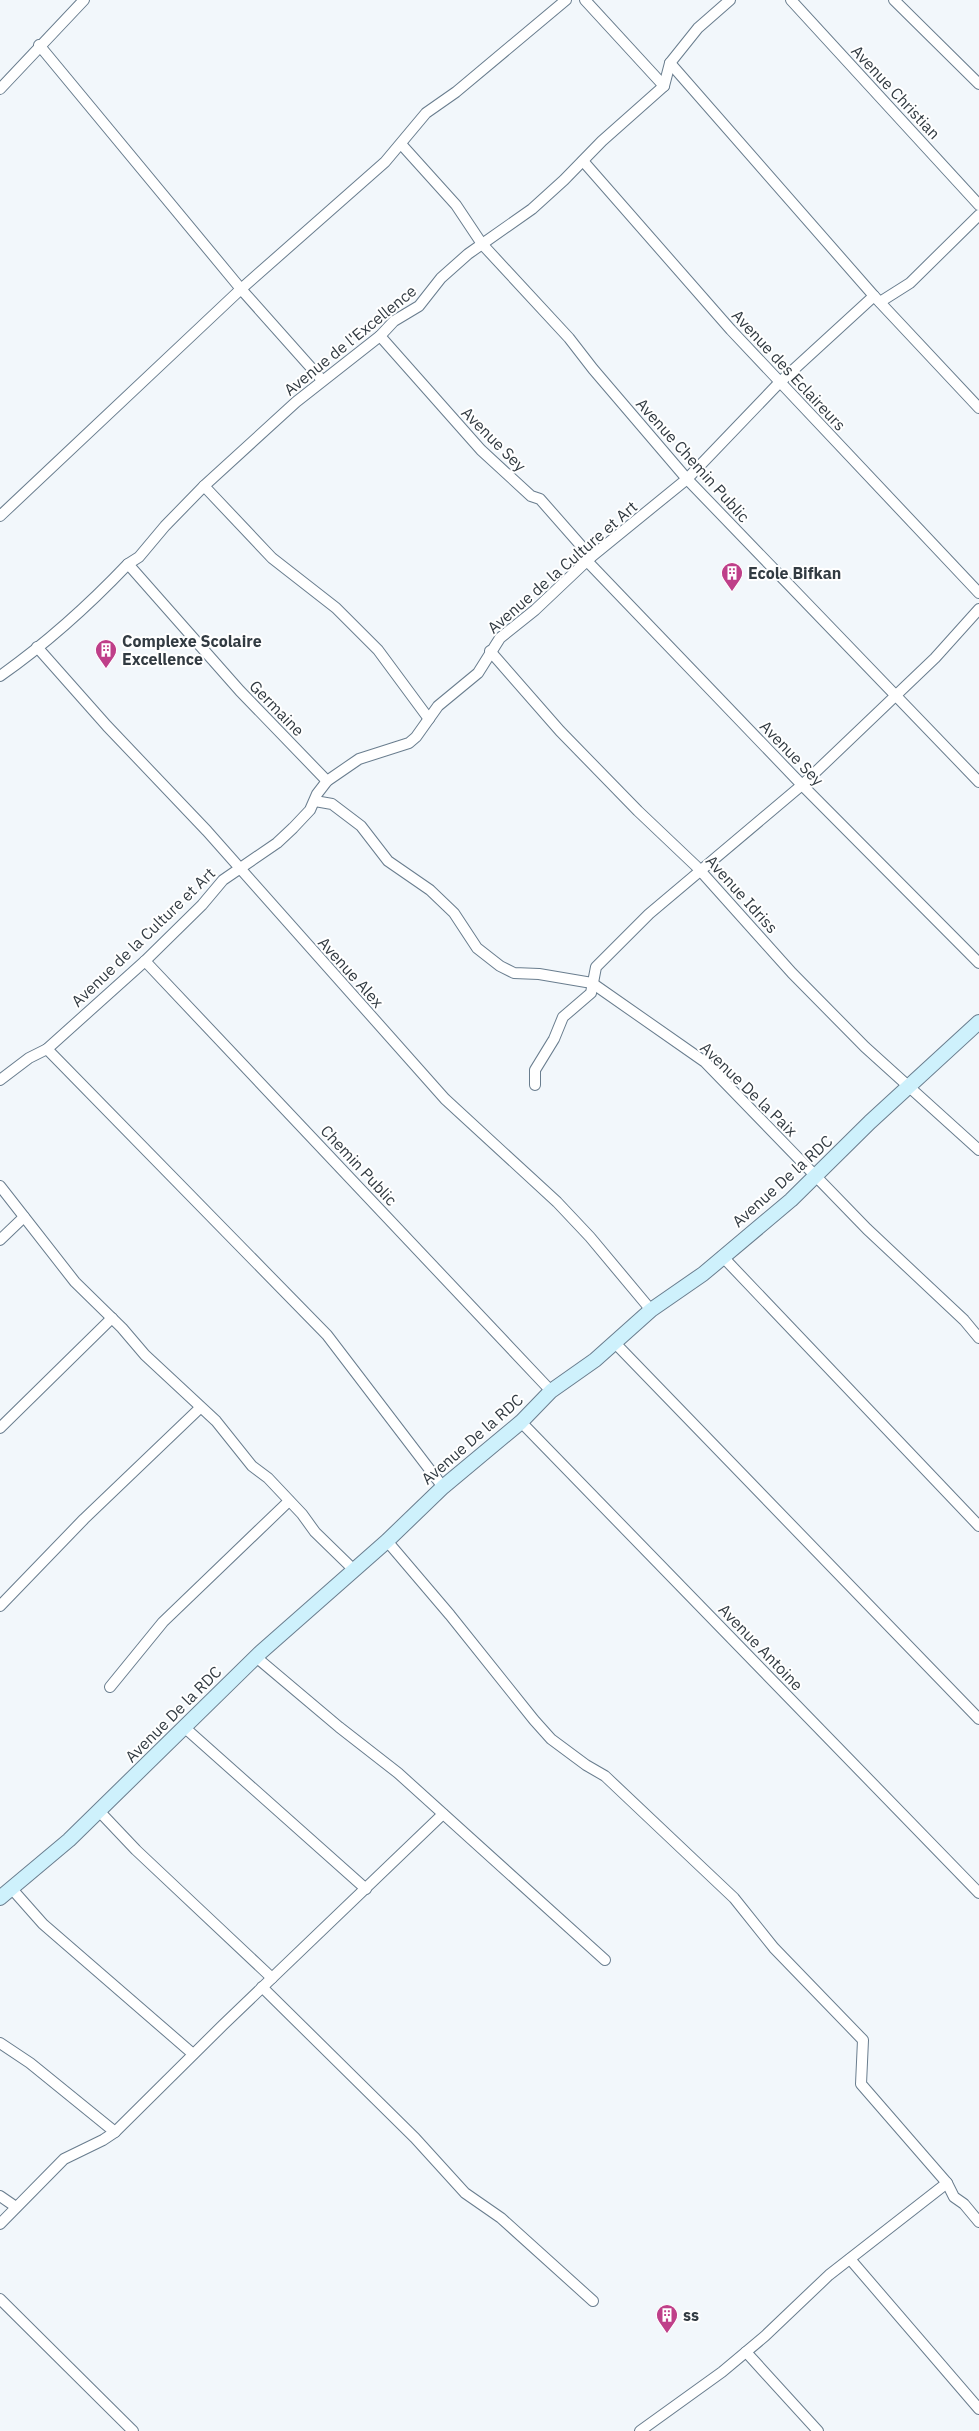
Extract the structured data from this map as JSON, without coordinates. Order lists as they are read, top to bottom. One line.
{"streets":{"street":["Avenue Christian","Avenue de l'Excellence","Avenue des Eclaireurs","Avenue Sey","Avenue Chemin Public","Avenue de la Culture et Art","Germaine","Avenue Idriss","Avenue Alex","Avenue De la Paix","Chemin Public","Avenue De la RDC","Avenue Antoine"]},"crossings":[["Avenue de l'Excellence","Avenue des Eclaireurs"],["Avenue de l'Excellence","Avenue Sey"],["Avenue de l'Excellence","Avenue Chemin Public"],["Avenue de l'Excellence","Germaine"],["Avenue de l'Excellence","Avenue Alex"],["Avenue des Eclaireurs","Avenue de la Culture et Art"],["Avenue Sey","Avenue de la Culture et Art"],["Avenue Chemin Public","Avenue de la Culture et Art"],["Avenue de la Culture et Art","Germaine"],["Avenue de la Culture et Art","Avenue Idriss"],["Avenue de la Culture et Art","Avenue Alex"],["Avenue de la Culture et Art","Chemin Public"],["Avenue Idriss","Avenue De la RDC"],["Avenue Alex","Avenue De la RDC"],["Avenue De la Paix","Avenue De la RDC"],["Chemin Public","Avenue De la RDC"],["Avenue De la RDC","Avenue Antoine"]],"places":{"building":["Ecole Bifkan","Complexe Scolaire Excellence","ss"]}}
